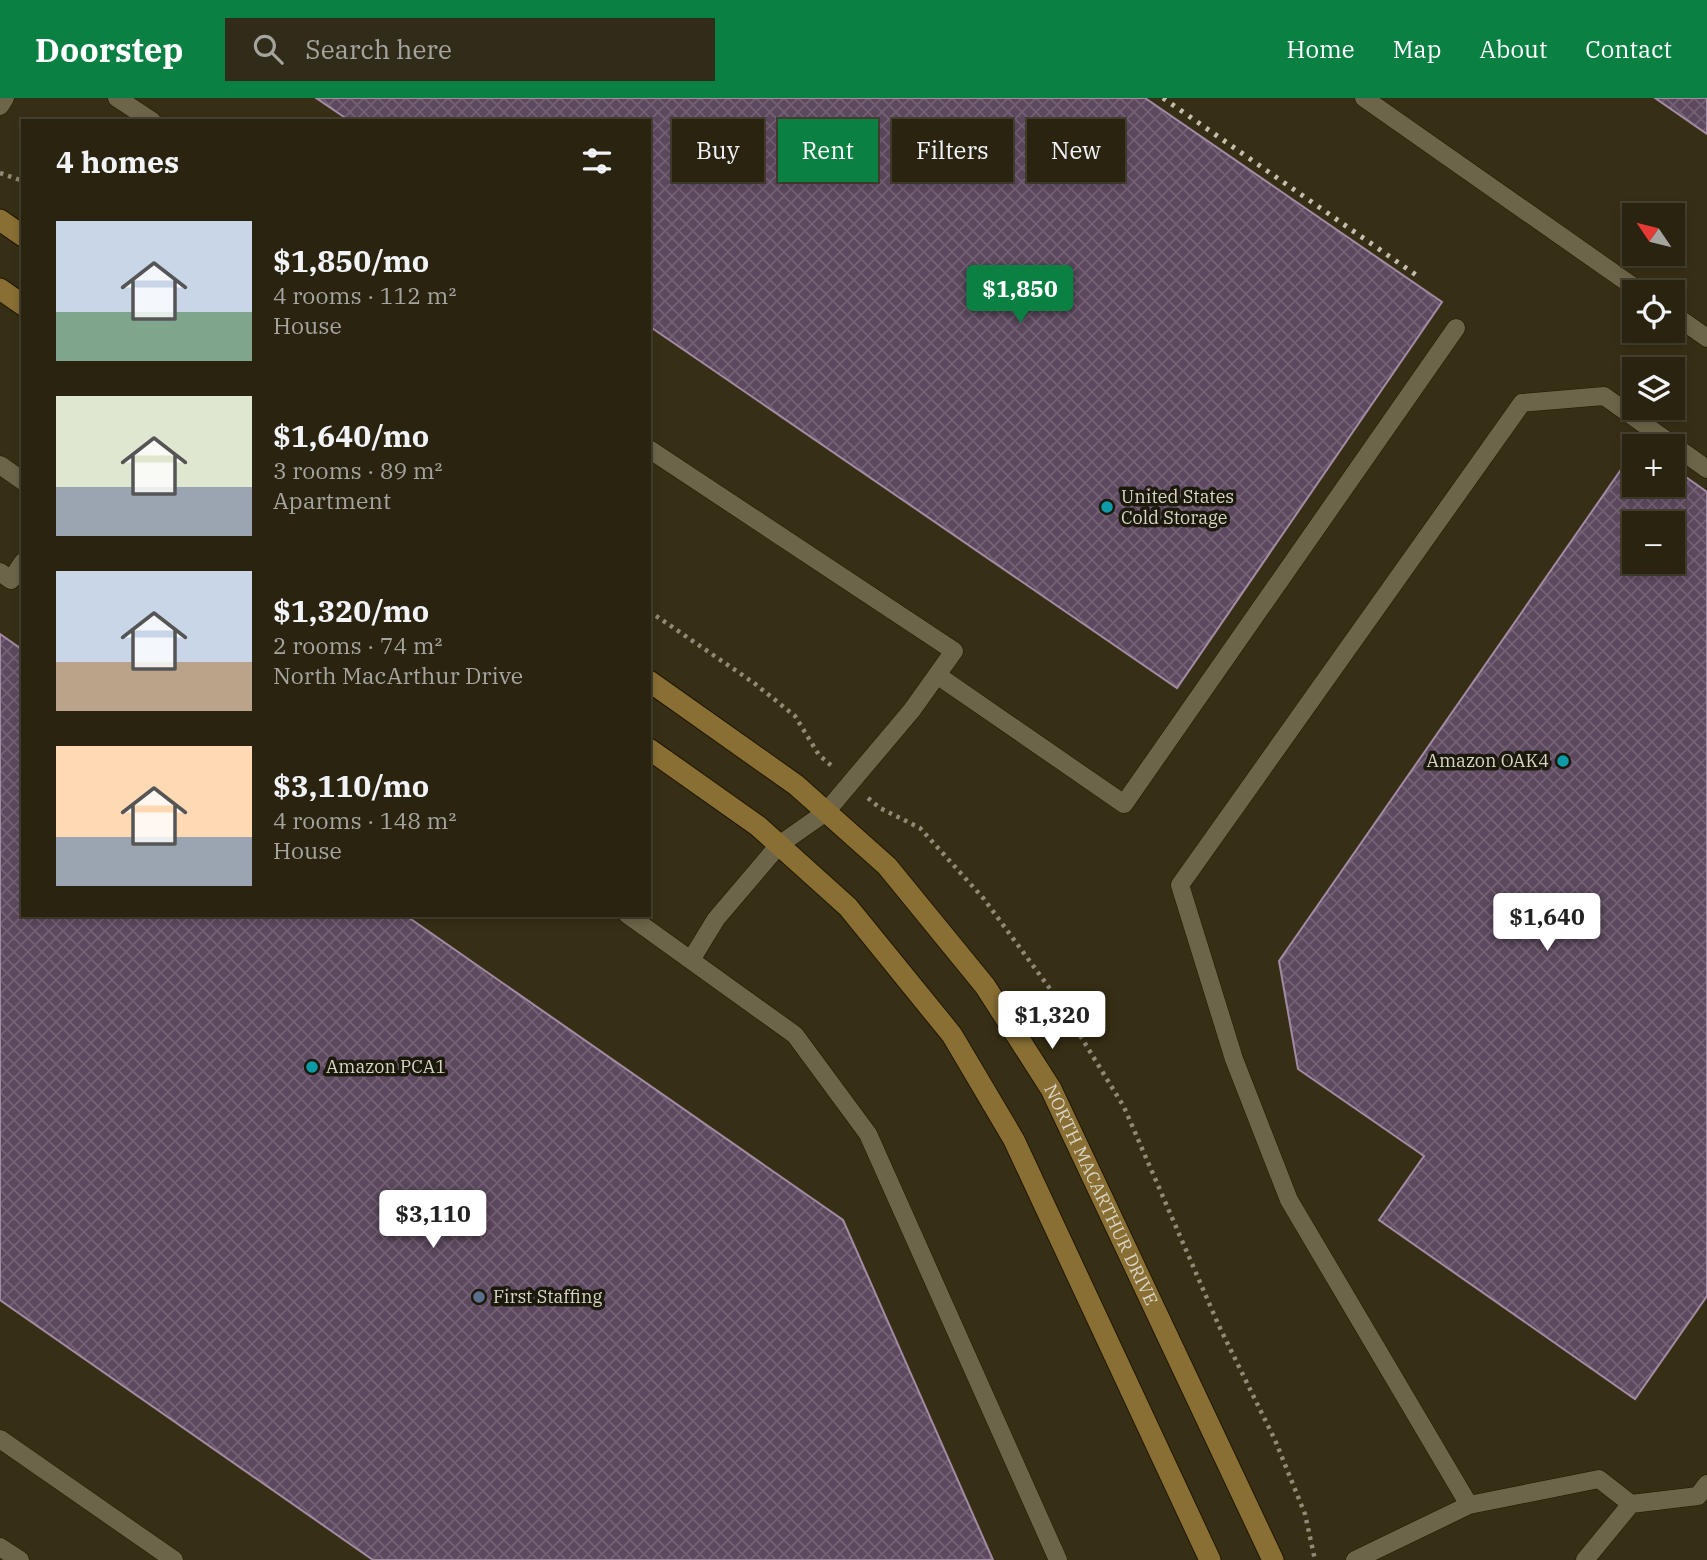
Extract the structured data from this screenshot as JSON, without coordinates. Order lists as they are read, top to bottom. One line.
{"streets":{"main road":["NORTH MACARTHUR DRIVE"]},"places":["United States Cold Storage","Amazon OAK4","Amazon PCA1","First Staffing"],"north":"top left","page":{"header":"Doorstep","search":"Search here","nav":["Home","Map","About","Contact"],"chip":["Buy","Rent","Filters","New"],"heading":"4 homes","map_buttons":["+","−"],"list":[{"name":"$1,850/mo","note":"4 rooms · 112 m² · House"},{"name":"$1,640/mo","note":"3 rooms · 89 m² · Apartment"},{"name":"$1,320/mo","note":"2 rooms · 74 m² · North MacArthur Drive"},{"name":"$3,110/mo","note":"4 rooms · 148 m² · House"}],"price":["$1,850","$1,640","$1,320","$3,110"]}}
